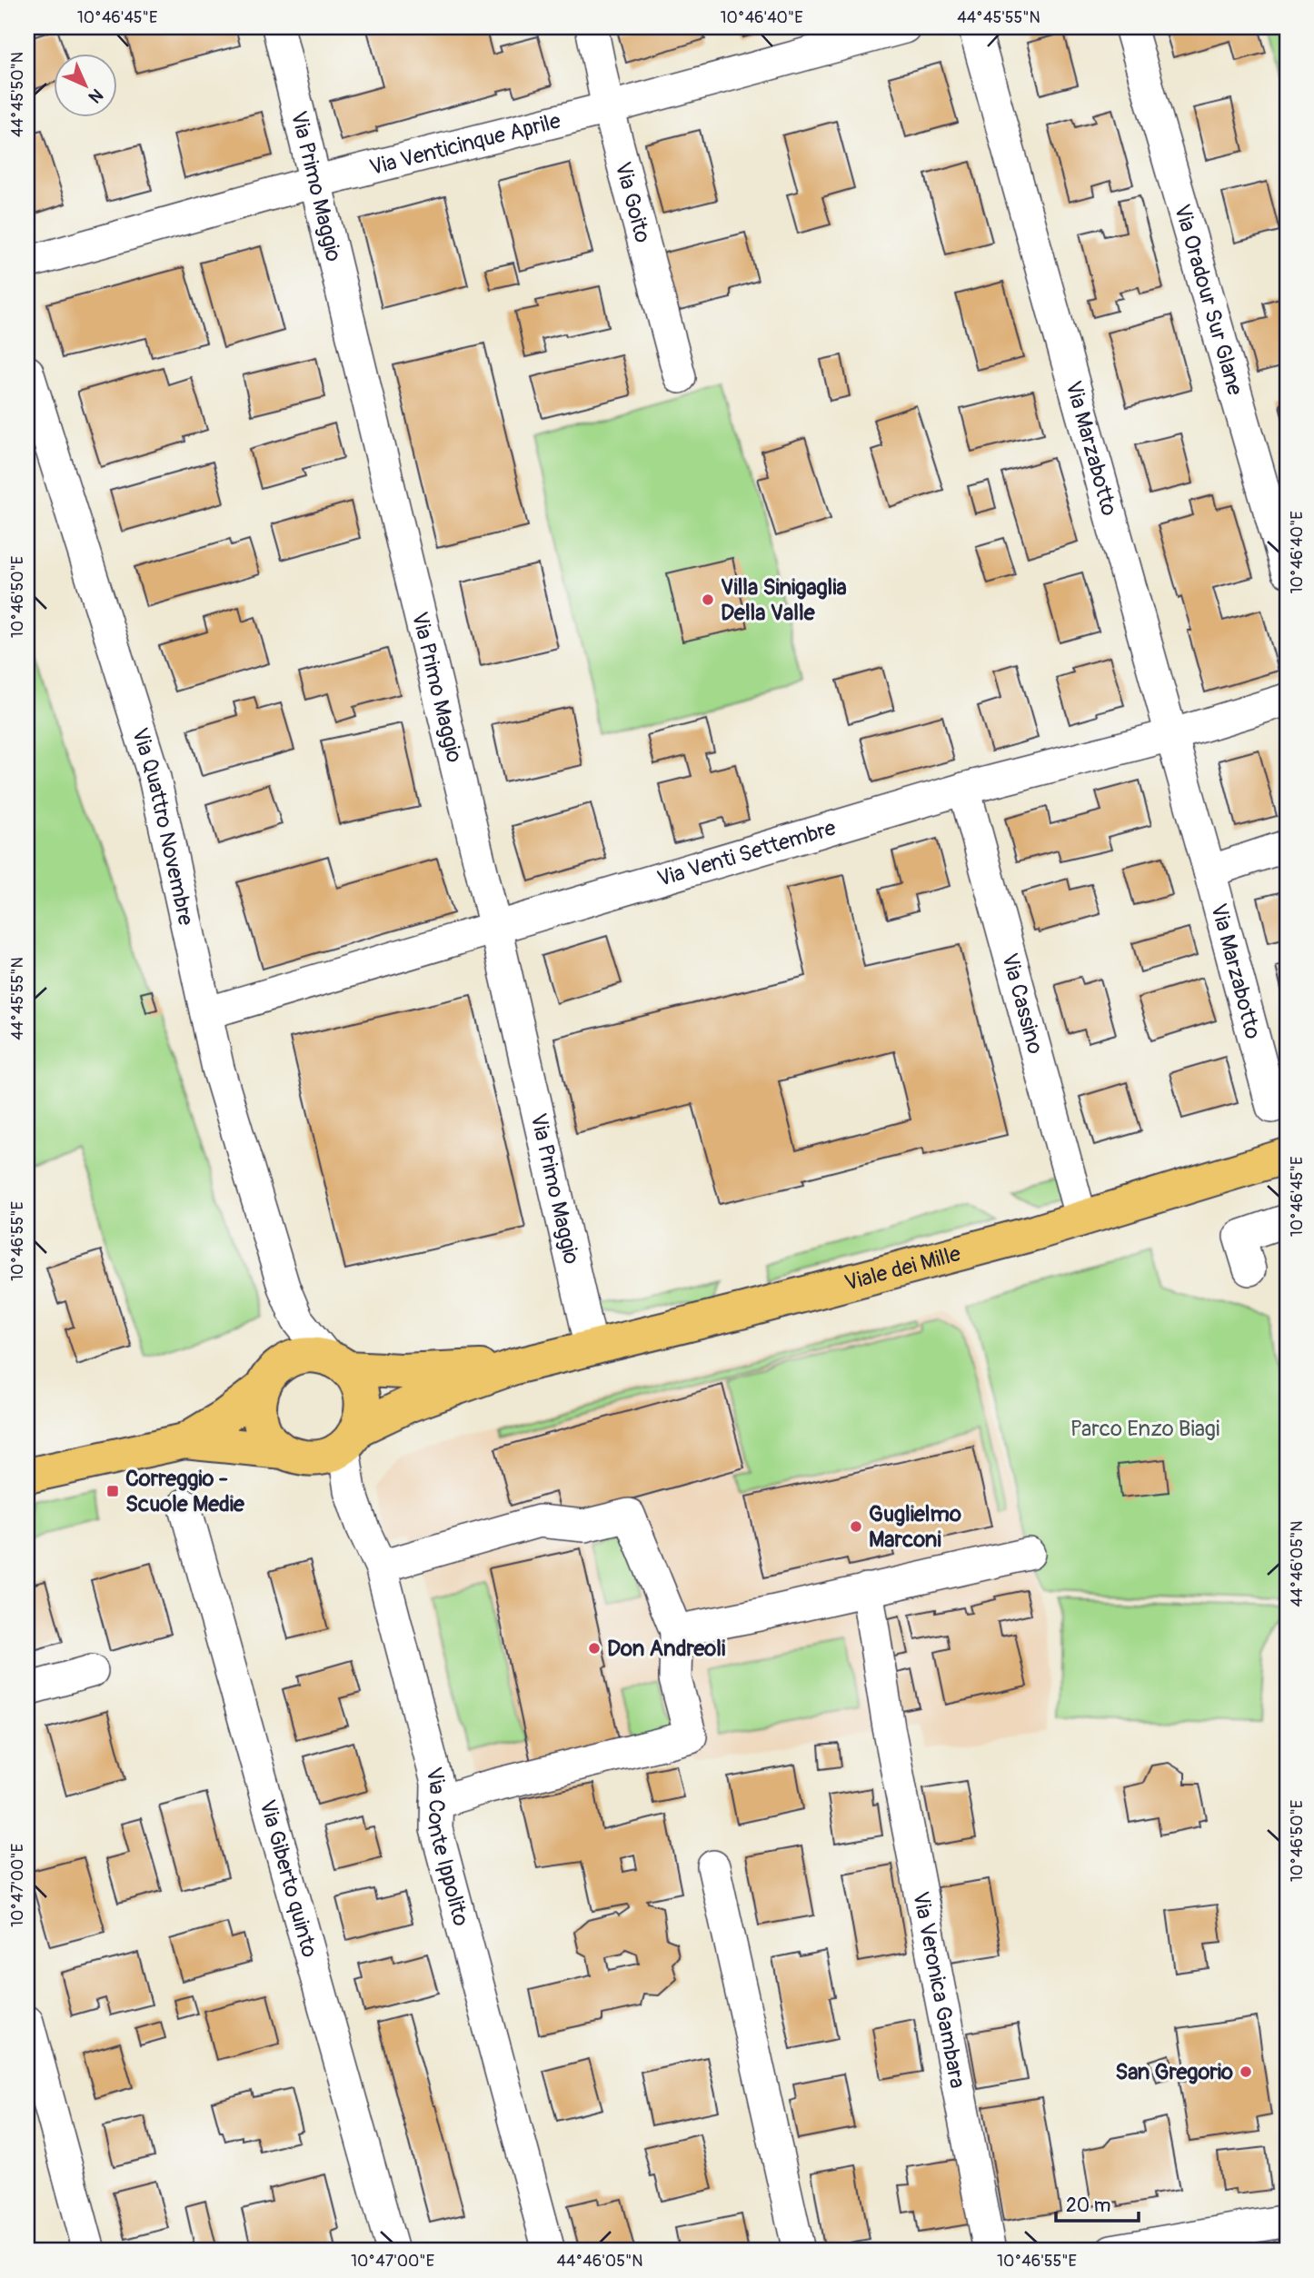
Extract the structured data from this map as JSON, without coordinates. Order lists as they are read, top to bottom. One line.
{"streets":{"main road":["Viale dei Mille"],"street":["Via Venticinque Aprile","Via Primo Maggio","Via Goito","Via Oradour Sur Glane","Via Marzabotto","Via Quattro Novembre","Via Venti Settembre","Via Cassino","Via Conte Ippolito","Via Giberto quinto","Via Veronica Gambara"]},"crossings":[["Via Venticinque Aprile","Via Primo Maggio"],["Via Venticinque Aprile","Via Goito"],["Via Primo Maggio","Via Venti Settembre"],["Via Primo Maggio","Viale dei Mille"],["Via Marzabotto","Via Venti Settembre"],["Via Quattro Novembre","Via Venti Settembre"],["Via Quattro Novembre","Viale dei Mille"],["Via Quattro Novembre","Via Conte Ippolito"],["Via Venti Settembre","Via Cassino"],["Via Cassino","Viale dei Mille"],["Viale dei Mille","Via Conte Ippolito"]],"parks":["Parco Enzo Biagi"],"places":{"other":["Villa Sinigaglia Della Valle","Guglielmo Marconi","Don Andreoli","San Gregorio"],"transit":["Correggio - Scuole Medie"]},"scale_bar":"20 m","north":"bottom right","coordinates":["10°46'45\"E","10°46'40\"E","44°45'55\"N","44°45'50\"N","10°46'50\"E","10°46'55\"E","44°46'05\"N","10°47'00\"E"]}
